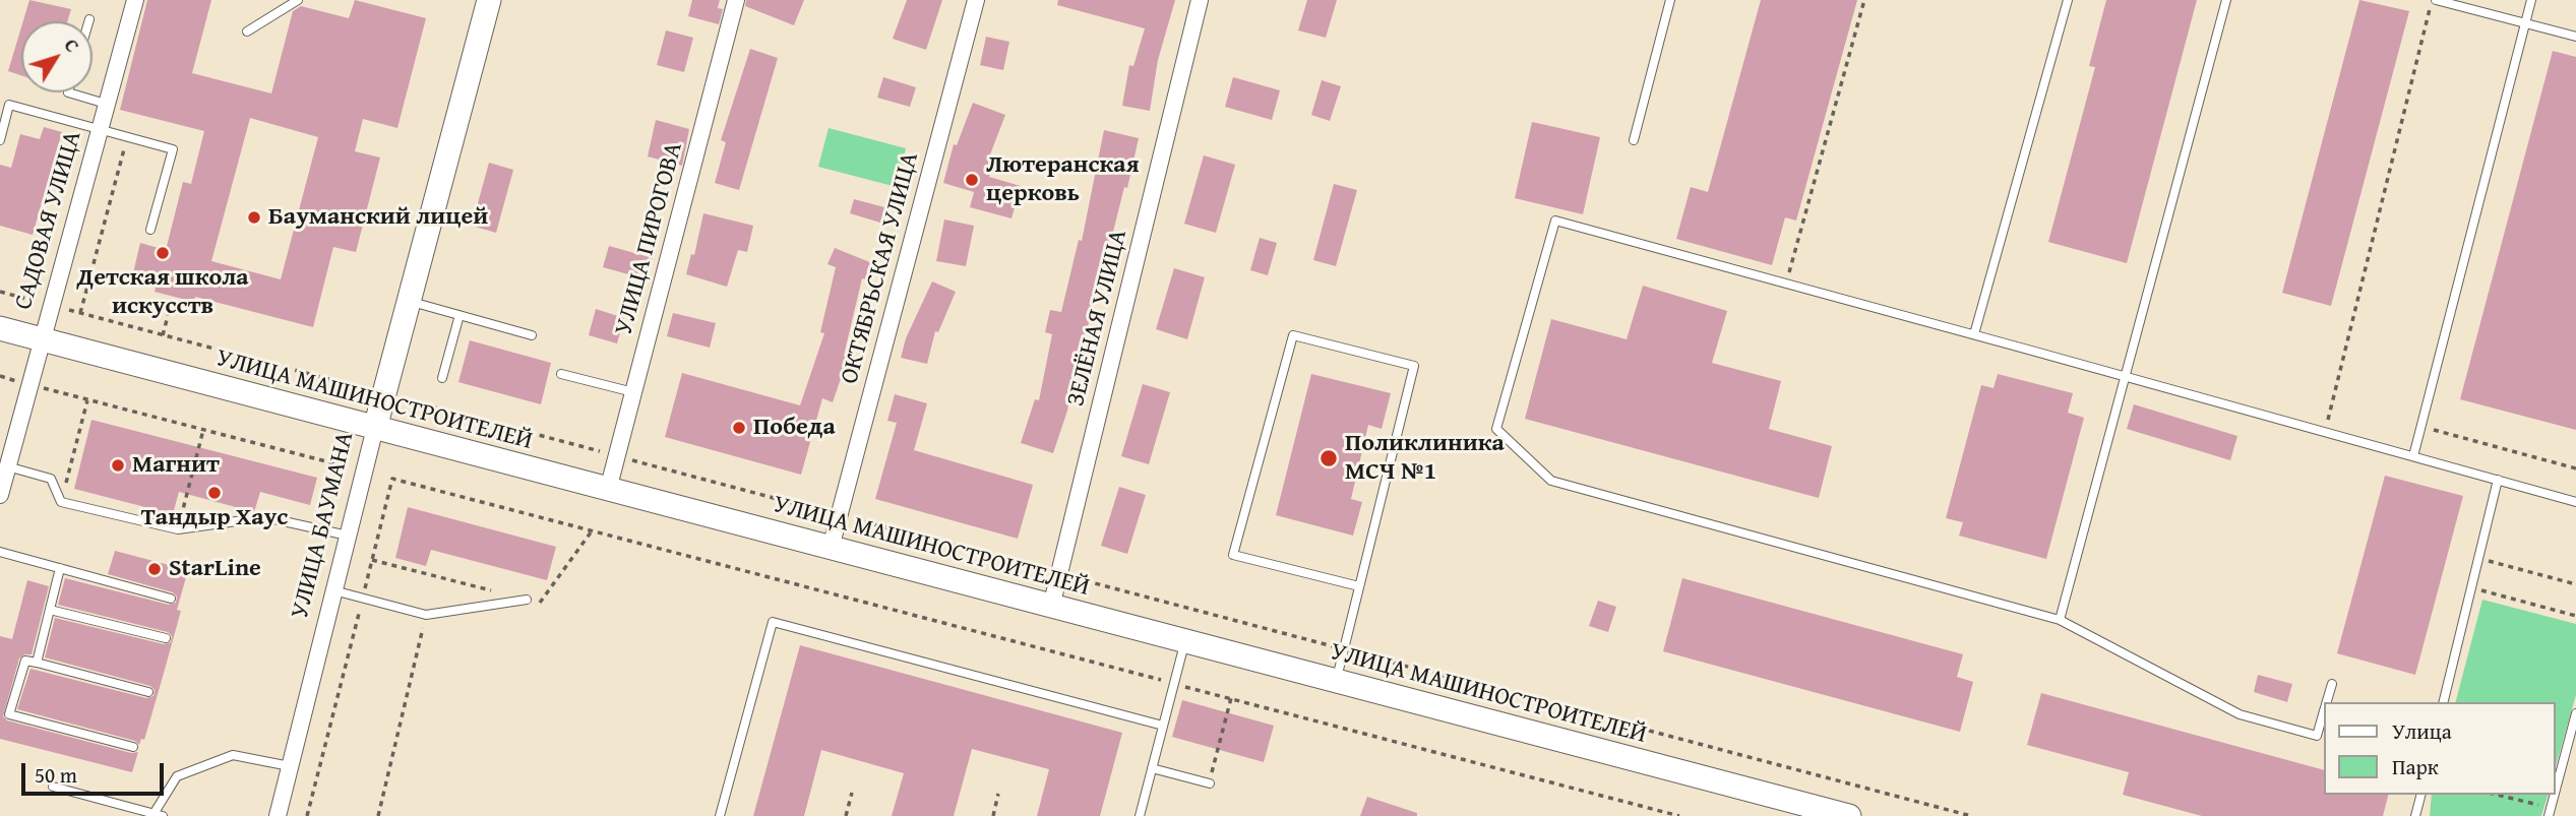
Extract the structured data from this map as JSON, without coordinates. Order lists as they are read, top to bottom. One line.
{"streets":{"main road":["УЛИЦА МАШИНОСТРОИТЕЛЕЙ","УЛИЦА БАУМАНА"],"street":["САДОВАЯ УЛИЦА","УЛИЦА ПИРОГОВА","ОКТЯБРЬСКАЯ УЛИЦА","ЗЕЛЁНАЯ УЛИЦА"]},"crossings":[["САДОВАЯ УЛИЦА","УЛИЦА МАШИНОСТРОИТЕЛЕЙ"],["УЛИЦА ПИРОГОВА","УЛИЦА МАШИНОСТРОИТЕЛЕЙ"],["ОКТЯБРЬСКАЯ УЛИЦА","УЛИЦА МАШИНОСТРОИТЕЛЕЙ"],["ЗЕЛЁНАЯ УЛИЦА","УЛИЦА МАШИНОСТРОИТЕЛЕЙ"],["УЛИЦА МАШИНОСТРОИТЕЛЕЙ","УЛИЦА БАУМАНА"]],"places":["Лютеранская церковь","Бауманский лицей","Детская школа искусств","Победа","Поликлиника МСЧ №1","Магнит","Тандыр Хаус","StarLine"],"legend":["Улица","Парк"],"scale_bar":"50 m","north":"top right"}
